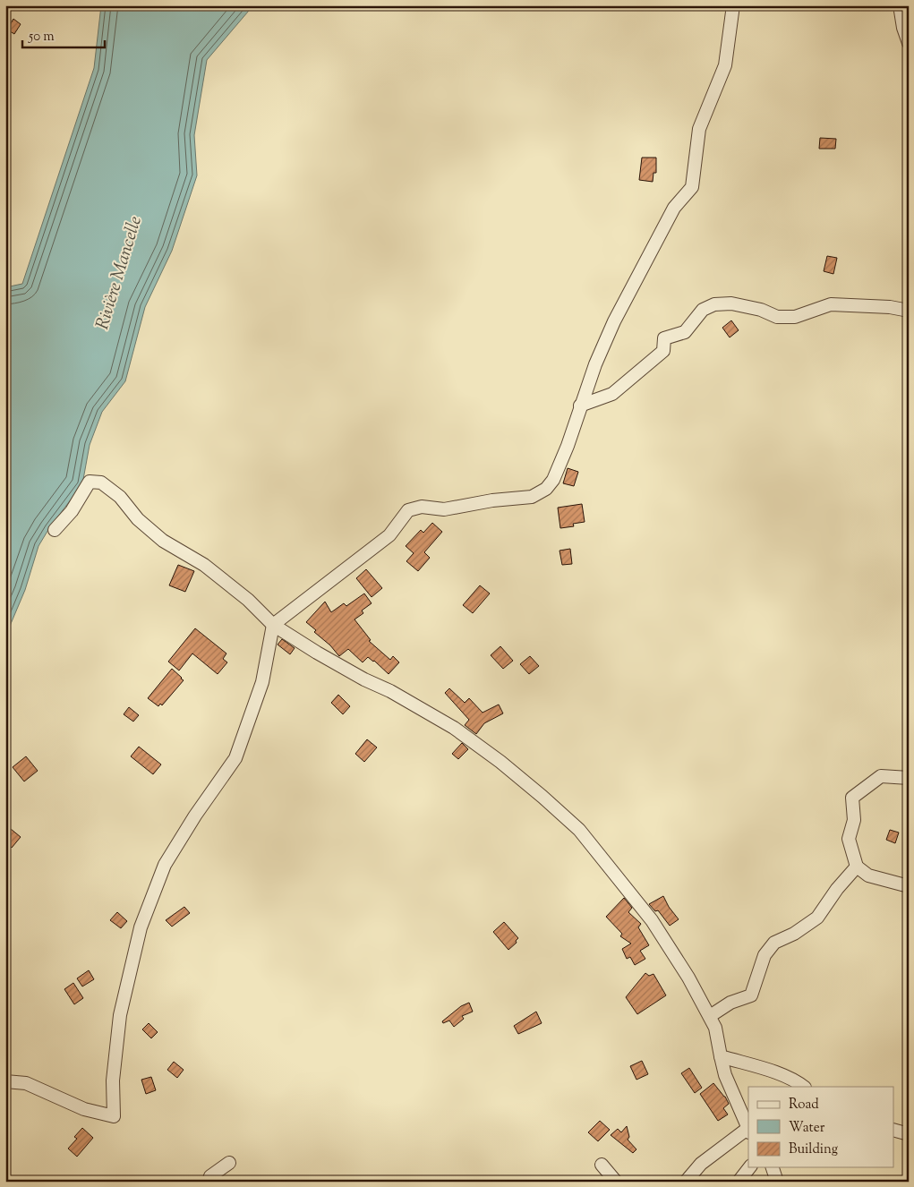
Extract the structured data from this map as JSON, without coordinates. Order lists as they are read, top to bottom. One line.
{"water":["Rivière Mancelle"],"legend":["Road","Water","Building"],"scale_bar":"50 m"}
